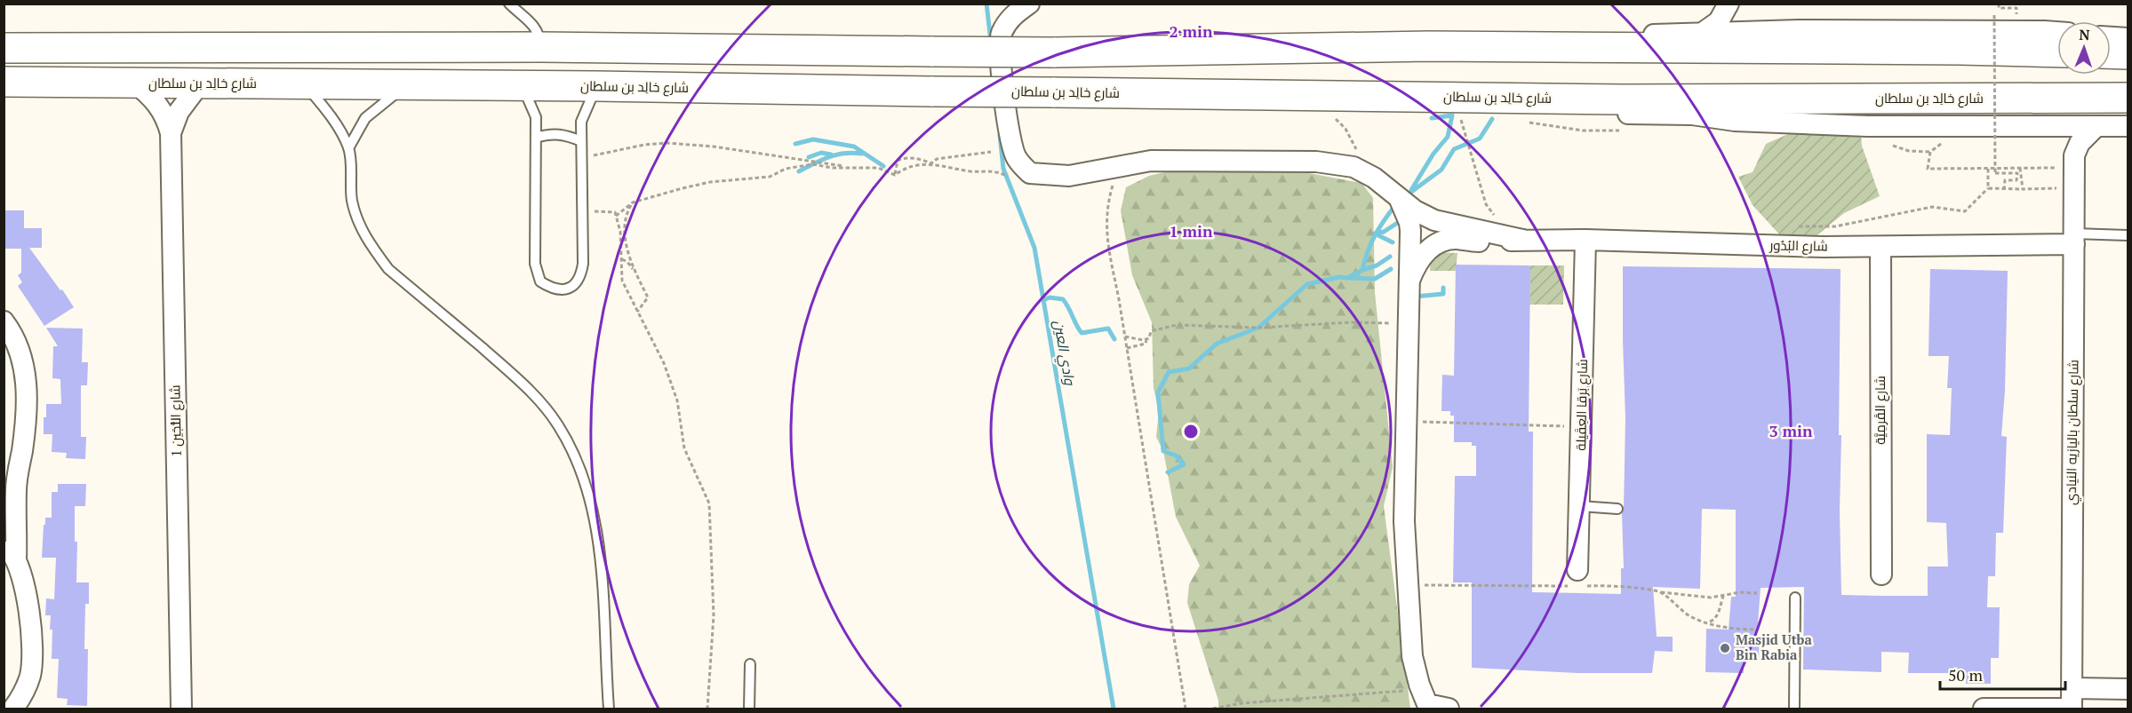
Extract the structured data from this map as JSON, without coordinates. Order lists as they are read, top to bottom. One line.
{"streets":{"main road":["شارع خالِد بن سلطان"],"street":["شارع البُدُور","شارع بَرقا العِقَيلة","شارع القَرمِيَّة","شارع اللُّجَين 1","شارع سلطان باليازيه النيادي"]},"crossings":[["شارع خالِد بن سلطان","شارع اللُّجَين 1"],["شارع البُدُور","شارع بَرقا العِقَيلة"],["شارع البُدُور","شارع القَرمِيَّة"],["شارع البُدُور","شارع سلطان باليازيه النيادي"]],"water":["وادي العين"],"places":["Masjid Utba Bin Rabia"],"scale_bar":"50 m","north":"top","rings":["2 min","1 min","3 min"]}
